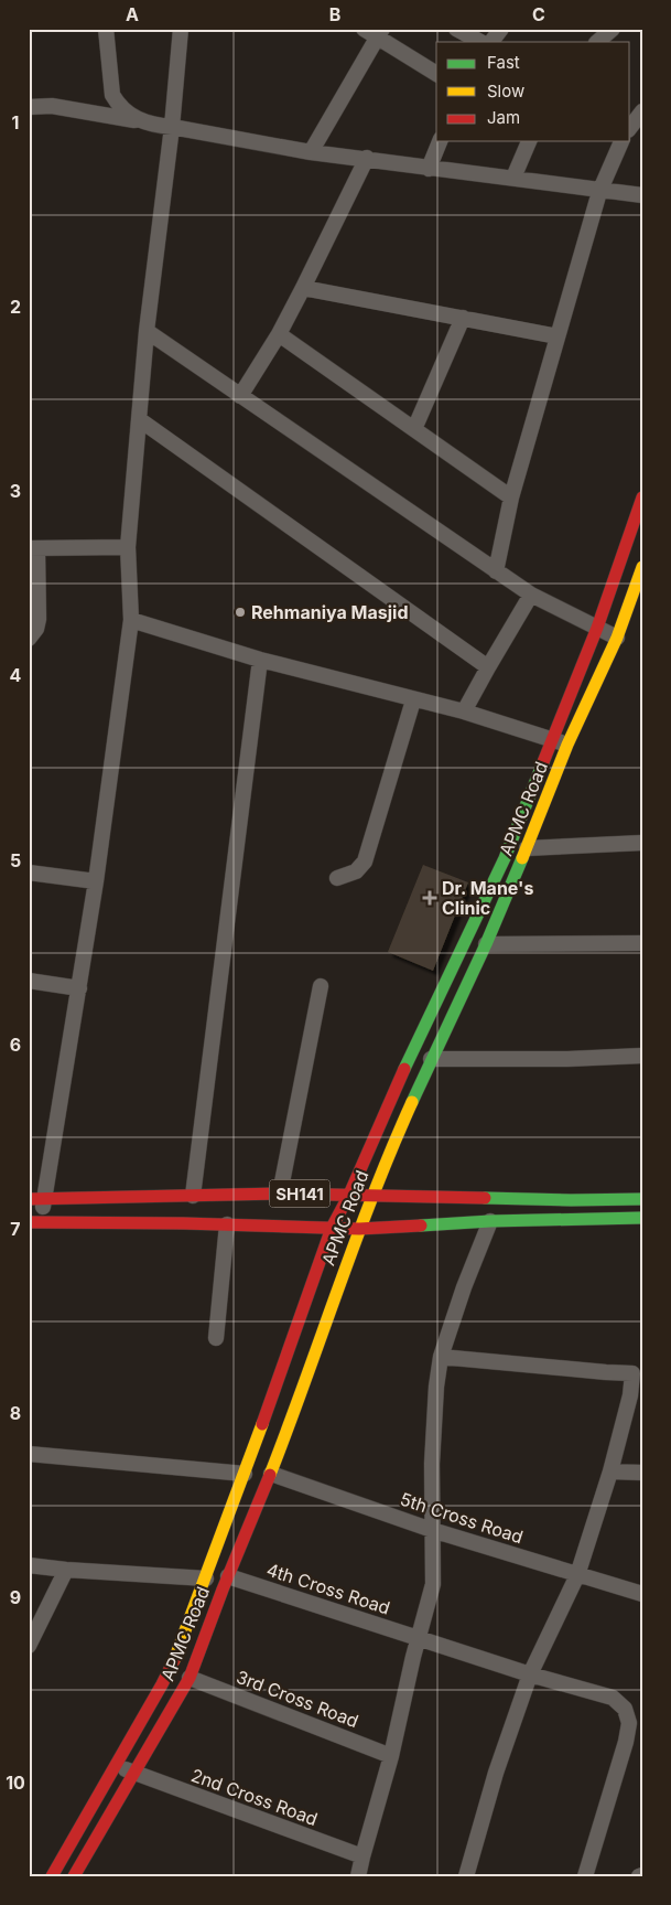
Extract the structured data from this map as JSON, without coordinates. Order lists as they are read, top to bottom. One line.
{"streets":{"street":["APMC Road","SH141","5th Cross Road","4th Cross Road","3rd Cross Road","2nd Cross Road"]},"crossings":[["APMC Road","SH141"],["APMC Road","5th Cross Road"],["APMC Road","4th Cross Road"],["APMC Road","3rd Cross Road"],["APMC Road","2nd Cross Road"]],"places":{"other":["Rehmaniya Masjid"],"health":["Dr. Mane's Clinic"]},"legend":["Fast","Slow","Jam"],"grid":{"columns":["A","B","C"],"rows":["1","2","3","4","5","6","7","8","9","10"]}}
